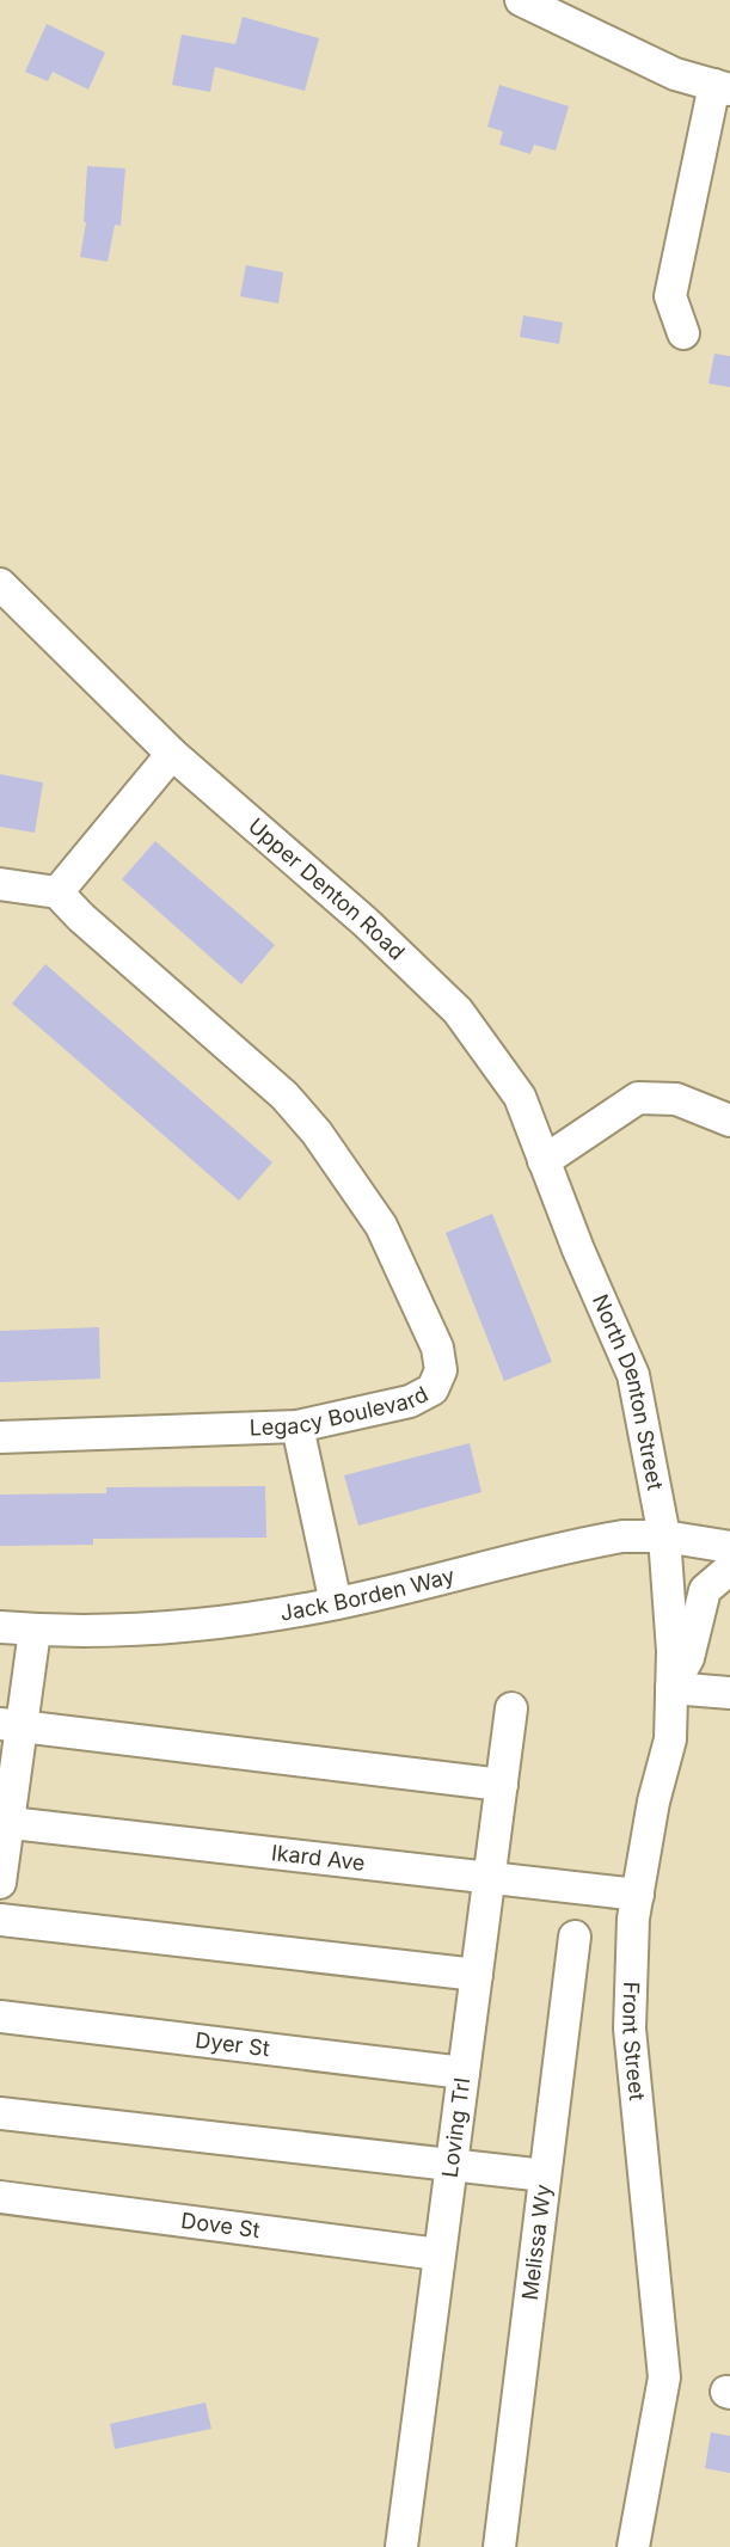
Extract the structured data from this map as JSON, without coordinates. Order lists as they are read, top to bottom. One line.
{"streets":{"street":["Upper Denton Road","North Denton Street","Legacy Boulevard","Jack Borden Way","Ikard Ave","Front Street","Dyer St","Loving Trl","Dove St","Melissa Wy"]},"crossings":[["Upper Denton Road","North Denton Street"],["North Denton Street","Jack Borden Way"],["North Denton Street","Front Street"],["Jack Borden Way","Front Street"],["Ikard Ave","Front Street"],["Ikard Ave","Loving Trl"],["Dyer St","Loving Trl"],["Loving Trl","Dove St"]]}
